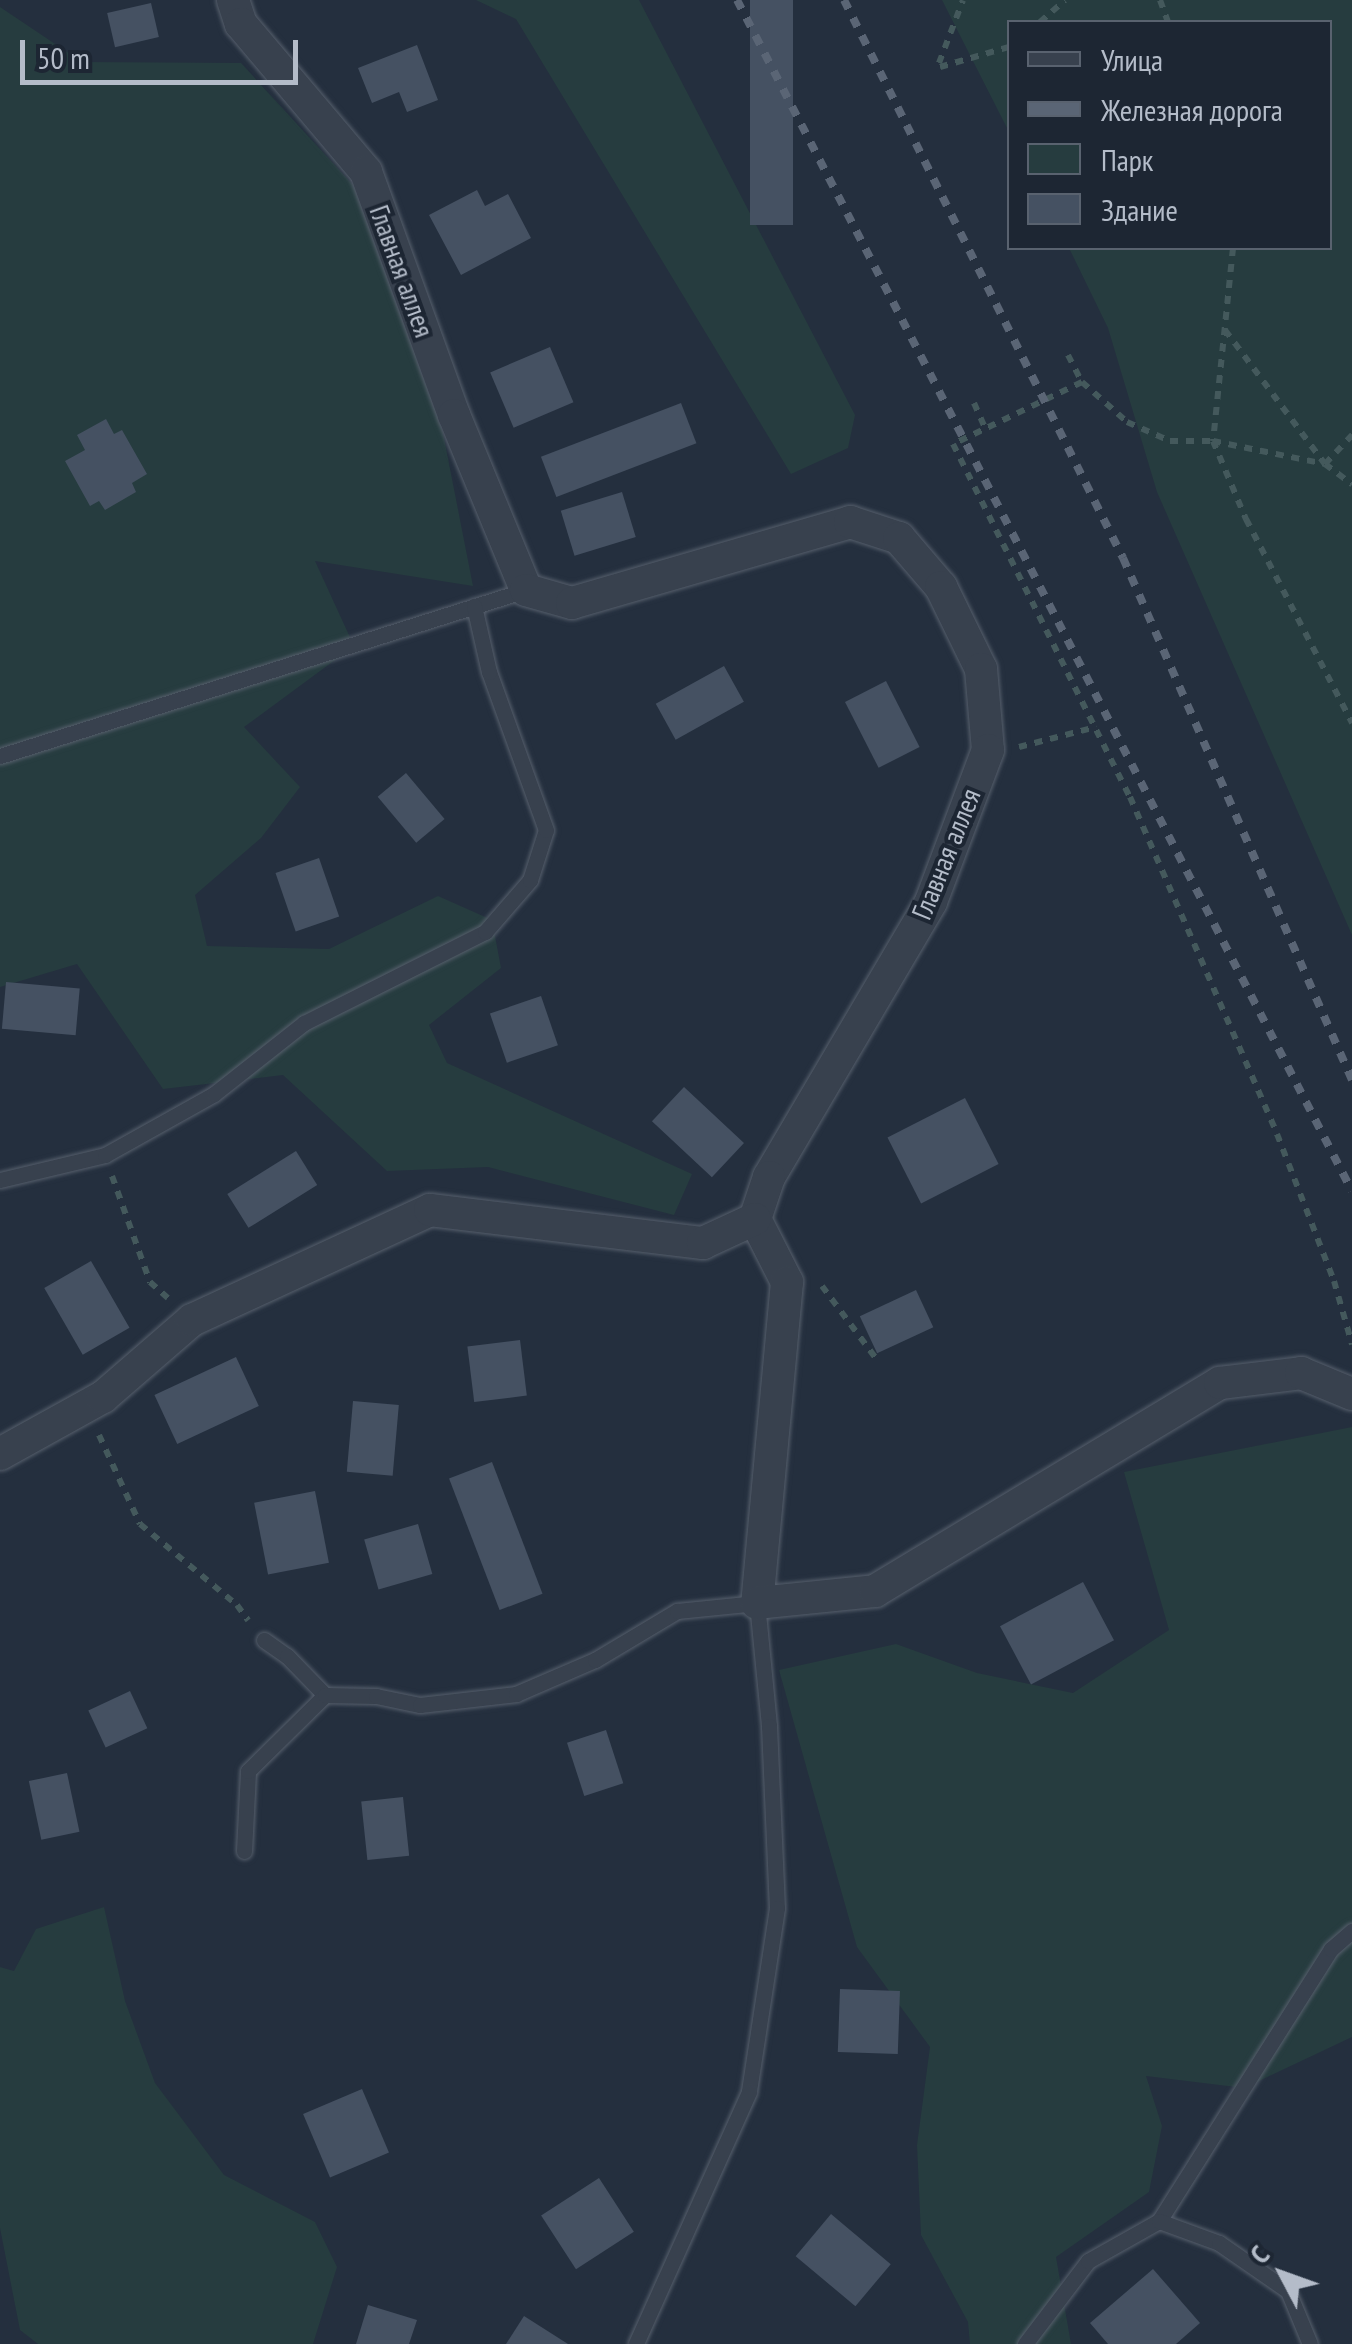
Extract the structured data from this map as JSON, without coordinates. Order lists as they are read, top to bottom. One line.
{"streets":{"street":["Главная аллея"]},"legend":["Улица","Железная дорога","Парк","Здание"],"scale_bar":"50 m","north":"top left"}
